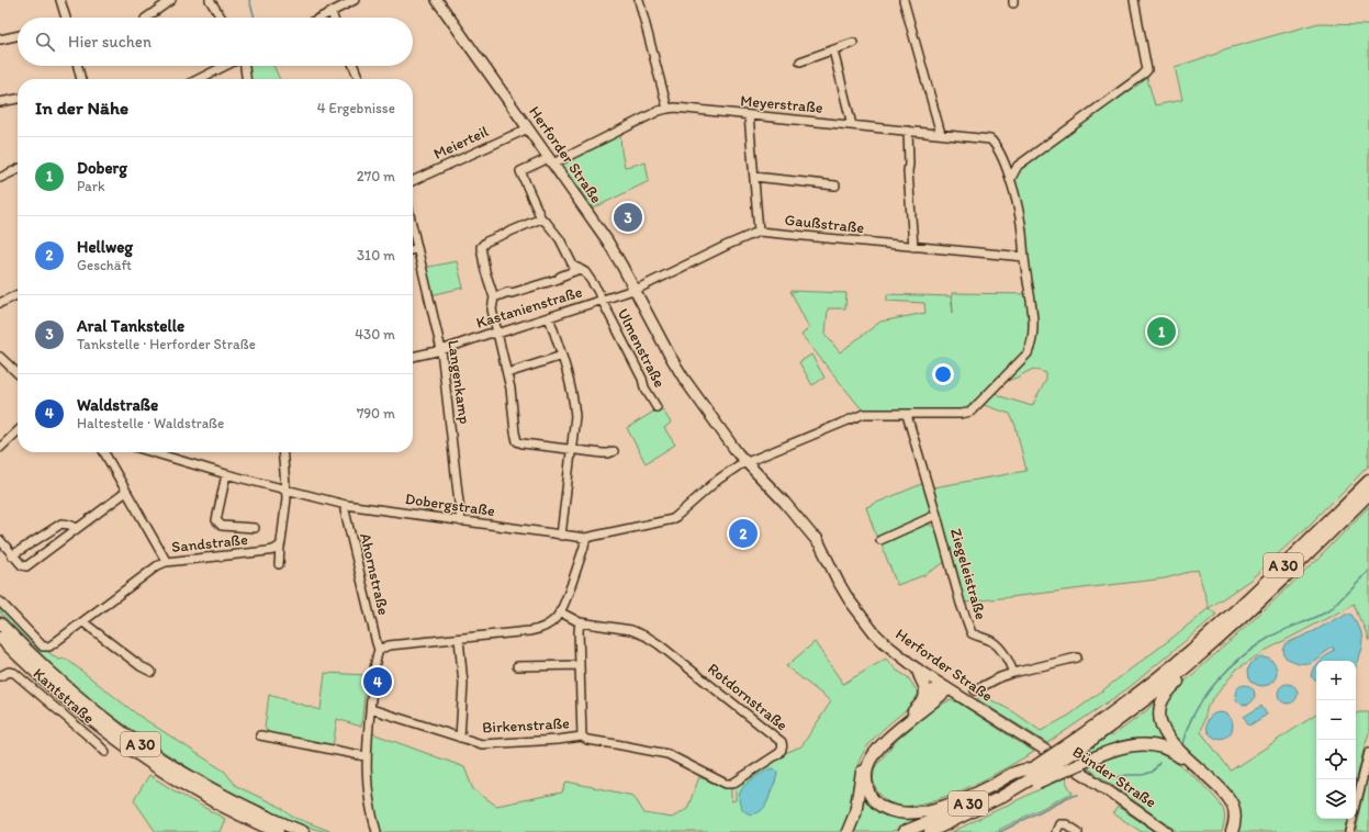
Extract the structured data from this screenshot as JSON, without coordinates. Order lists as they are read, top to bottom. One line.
{"streets":{"highway":["A 30"],"main road":["Herforder Straße","Bünder Straße"],"street":["Meyerstraße","Meierteil","Gaußstraße","Kastanienstraße","Ulmenstraße","Langenkamp","Dobergstraße","Sandstraße","Ahornstraße","Ziegeleistraße","Kantstraße","Rotdornstraße","Birkenstraße"]},"crossings":[["Meyerstraße","Herforder Straße"],["Meyerstraße","Gaußstraße"],["Meyerstraße","Ulmenstraße"],["Meyerstraße","Dobergstraße"],["Meyerstraße","Ziegeleistraße"],["Meierteil","Herforder Straße"],["Herforder Straße","Gaußstraße"],["Herforder Straße","Kastanienstraße"],["Herforder Straße","Dobergstraße"],["Herforder Straße","Bünder Straße"],["Gaußstraße","Kastanienstraße"],["Kastanienstraße","Ulmenstraße"],["Kastanienstraße","Langenkamp"],["Langenkamp","Dobergstraße"],["Dobergstraße","Ahornstraße"],["Dobergstraße","Ziegeleistraße"],["Rotdornstraße","Birkenstraße"]],"page":{"search":"Hier suchen","heading":["In der Nähe","4 Ergebnisse"],"list":[{"mark":"1","name":"Doberg","note":"Park","value":"270 m"},{"mark":"2","name":"Hellweg","note":"Geschäft","value":"310 m"},{"mark":"3","name":"Aral Tankstelle","note":"Tankstelle · Herforder Straße","value":"430 m"},{"mark":"4","name":"Waldstraße","note":"Haltestelle · Waldstraße","value":"790 m"}],"pins":["3","1","2","4"],"map_buttons":["+","−"]}}
